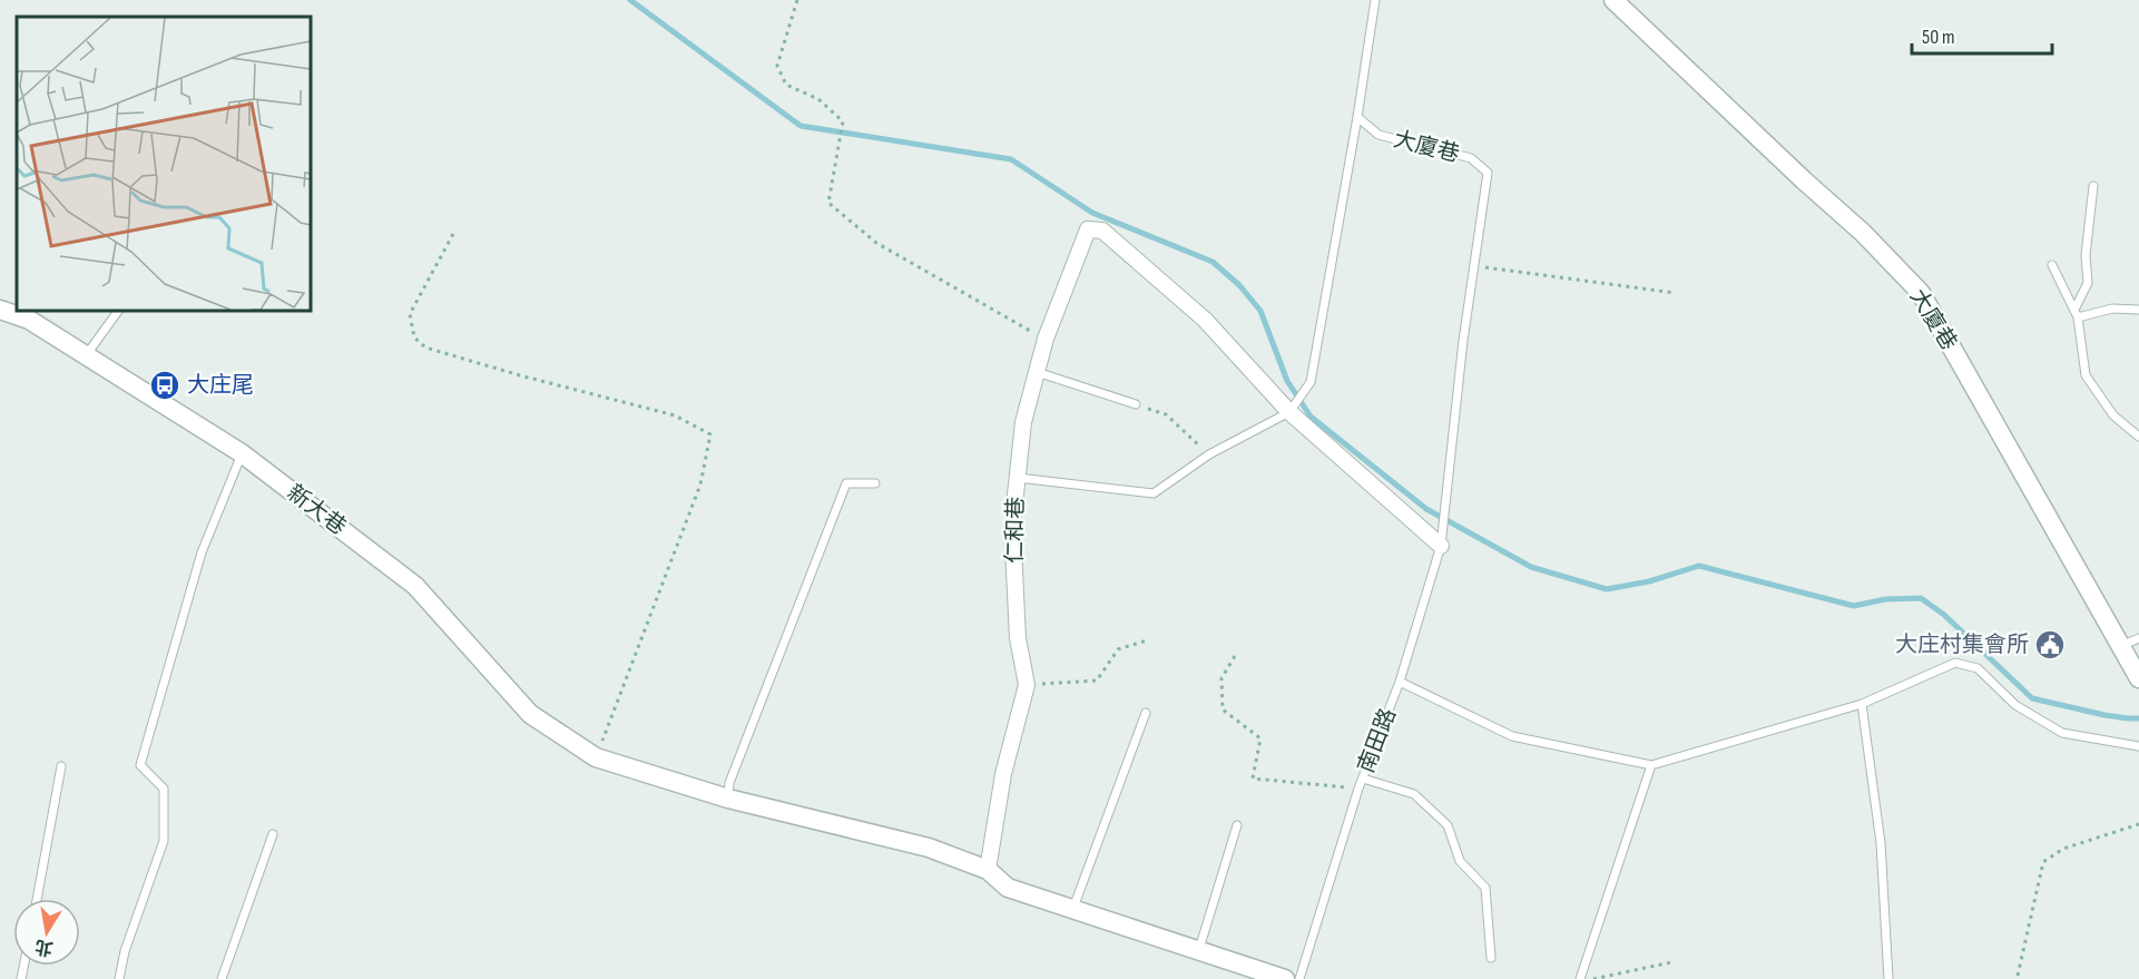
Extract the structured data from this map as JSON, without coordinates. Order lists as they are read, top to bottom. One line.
{"streets":{"street":["大廈巷","新大巷","仁和巷"],"lane":["南田路"]},"crossings":[["大廈巷","仁和巷"],["大廈巷","南田路"]],"places":{"bus stop":["大庄尾"],"public building":["大庄村集會所"]},"scale_bar":"50 m","north":"bottom"}
